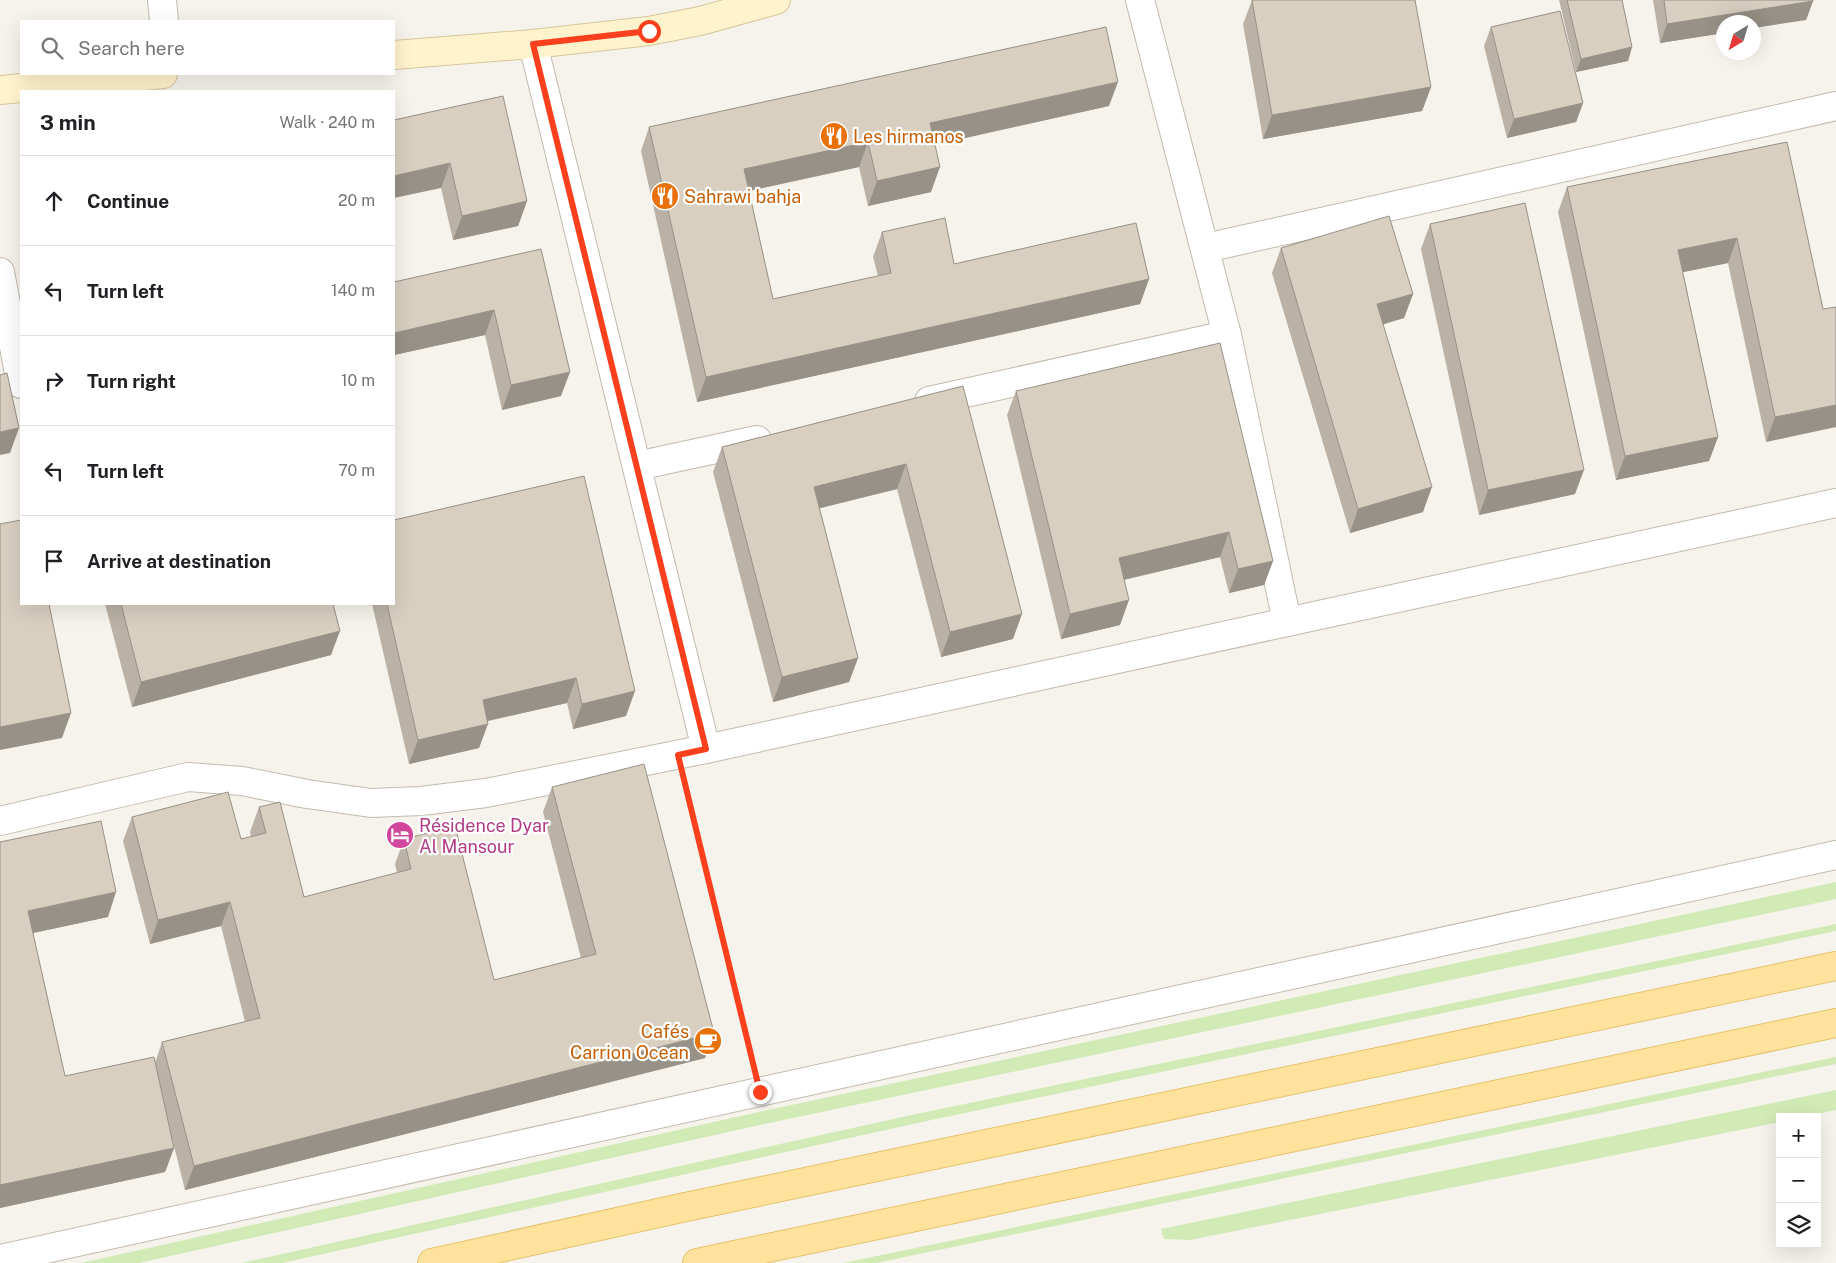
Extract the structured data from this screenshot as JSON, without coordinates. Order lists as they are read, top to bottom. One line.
{"places":{"restaurant":["Les hirmanos","Sahrawi bahja"],"hotel":["Résidence Dyar Al Mansour"],"cafe":["Cafés Carrion Ocean"]},"north":"bottom left","page":{"search":"Search here","heading":["3 min","Walk · 240 m"],"list":[["Continue","20 m"],["Turn left","140 m"],["Turn right","10 m"],["Turn left","70 m"],"Arrive at destination"],"map_buttons":["+","−"]}}
